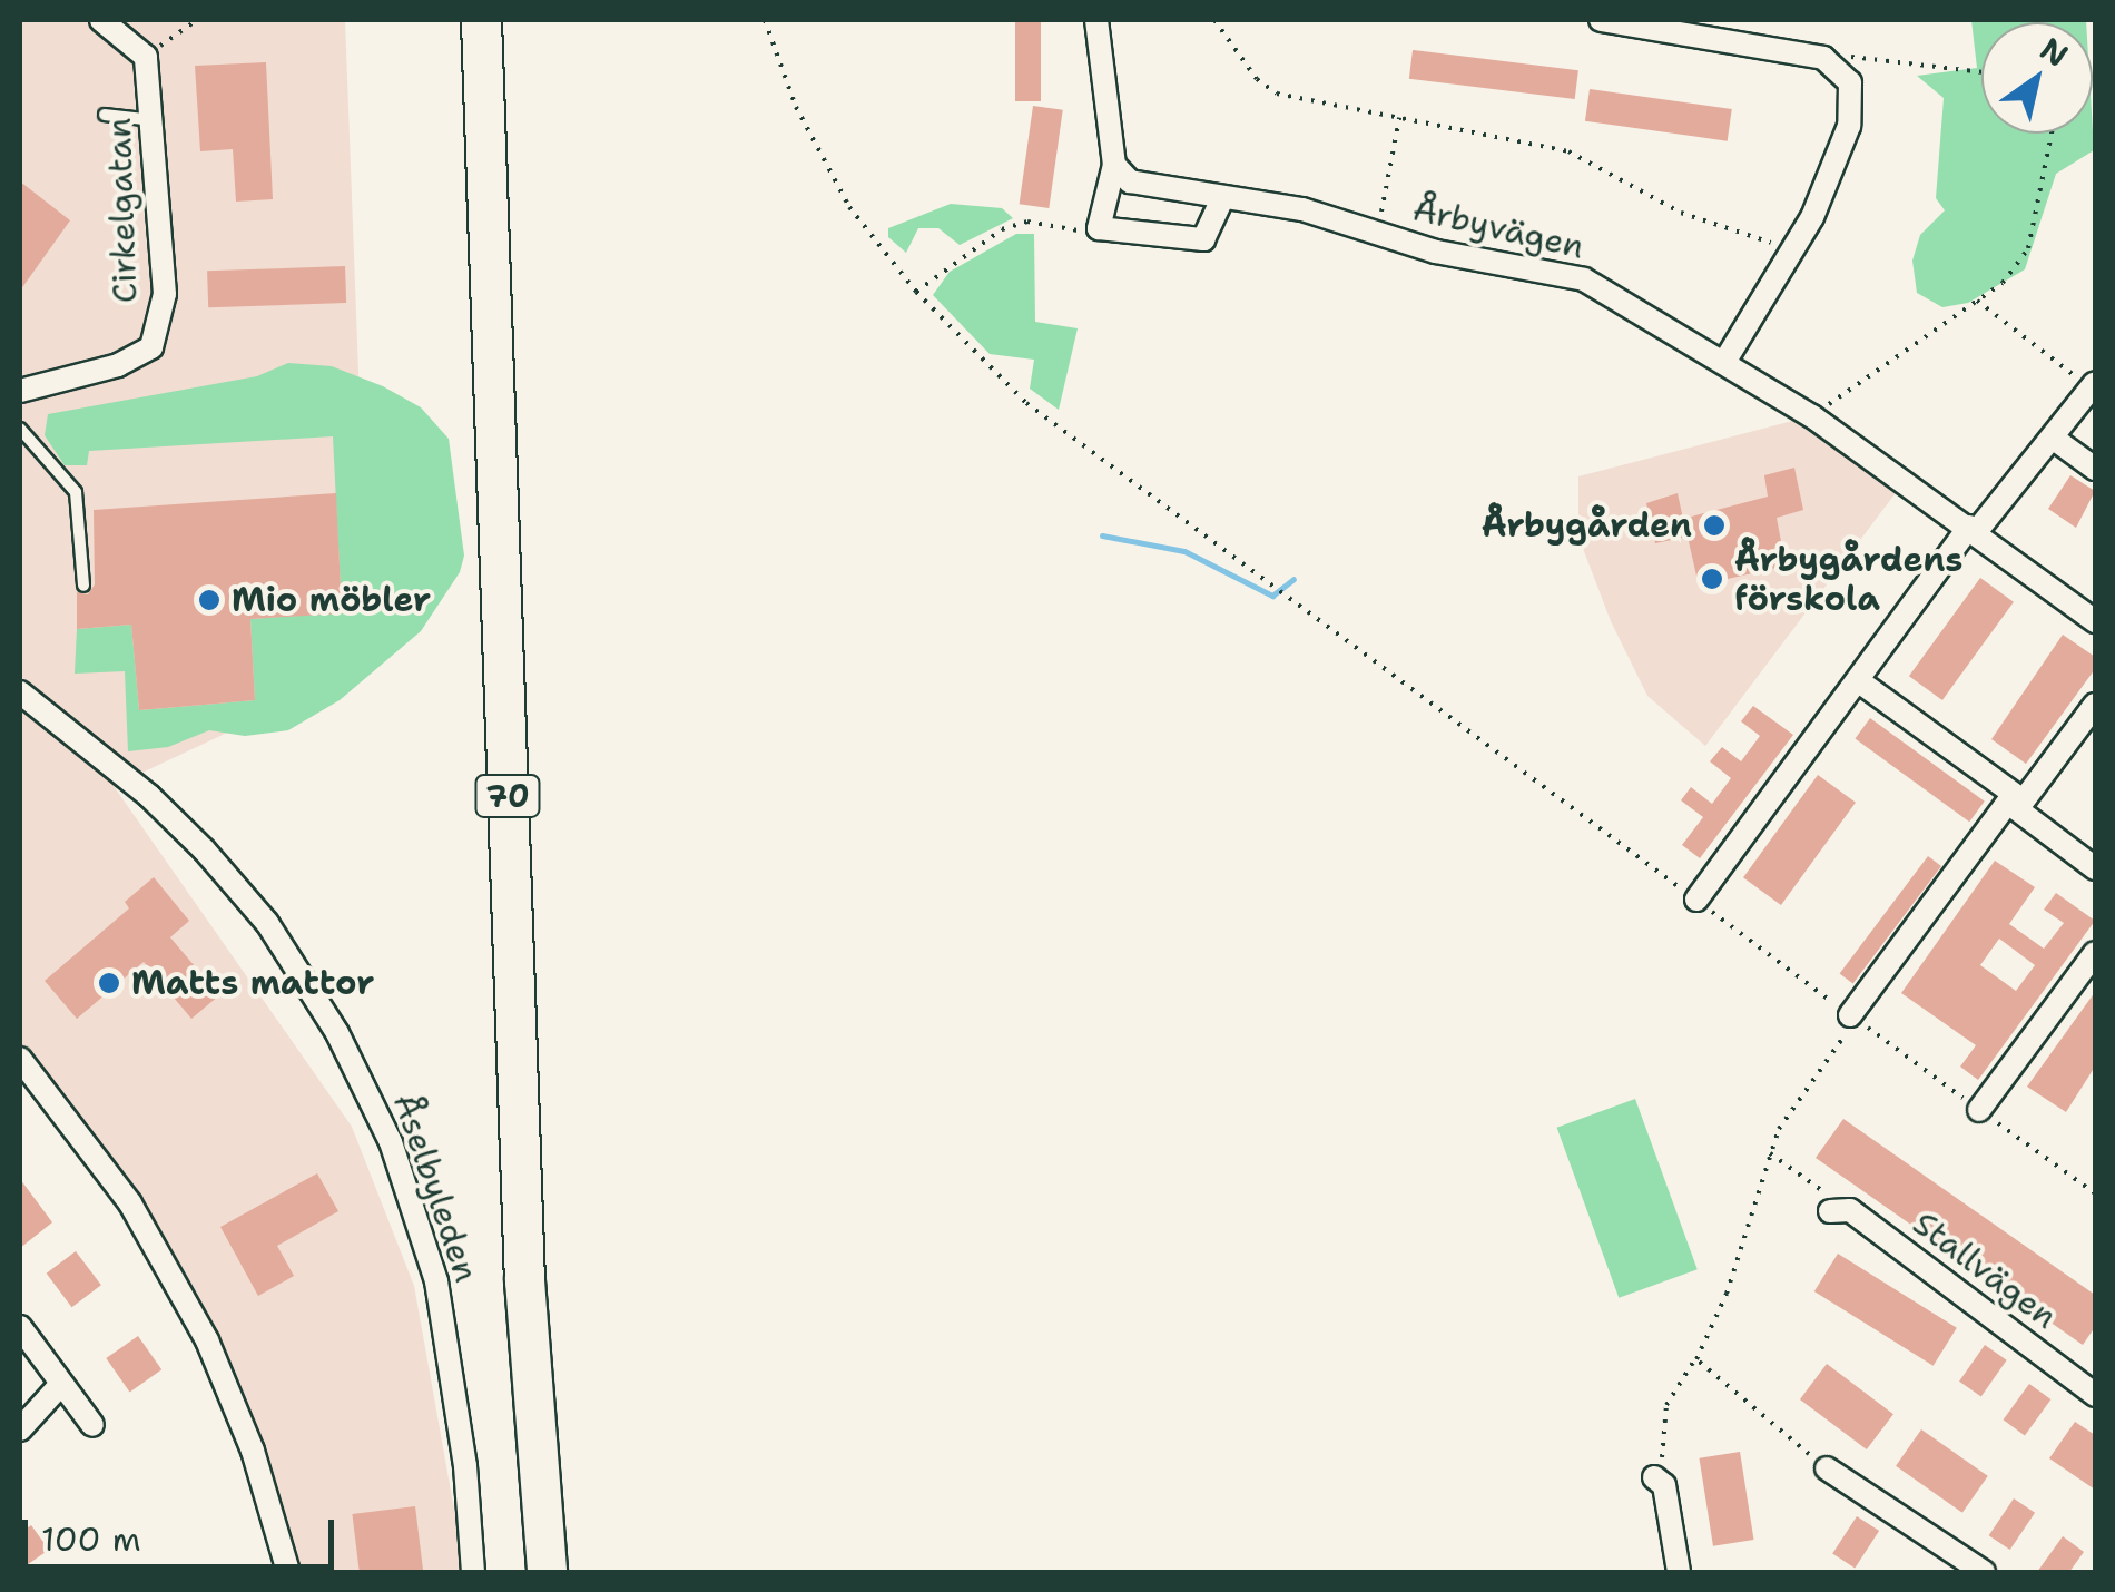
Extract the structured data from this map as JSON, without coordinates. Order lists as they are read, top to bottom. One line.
{"streets":{"highway":["70"],"street":["Cirkelgatan","Årbyvägen","Åselbyleden","Stallvägen"]},"places":["Årbygården","Årbygårdens förskola","Mio möbler","Matts mattor"],"scale_bar":"100 m","north":"top right"}
